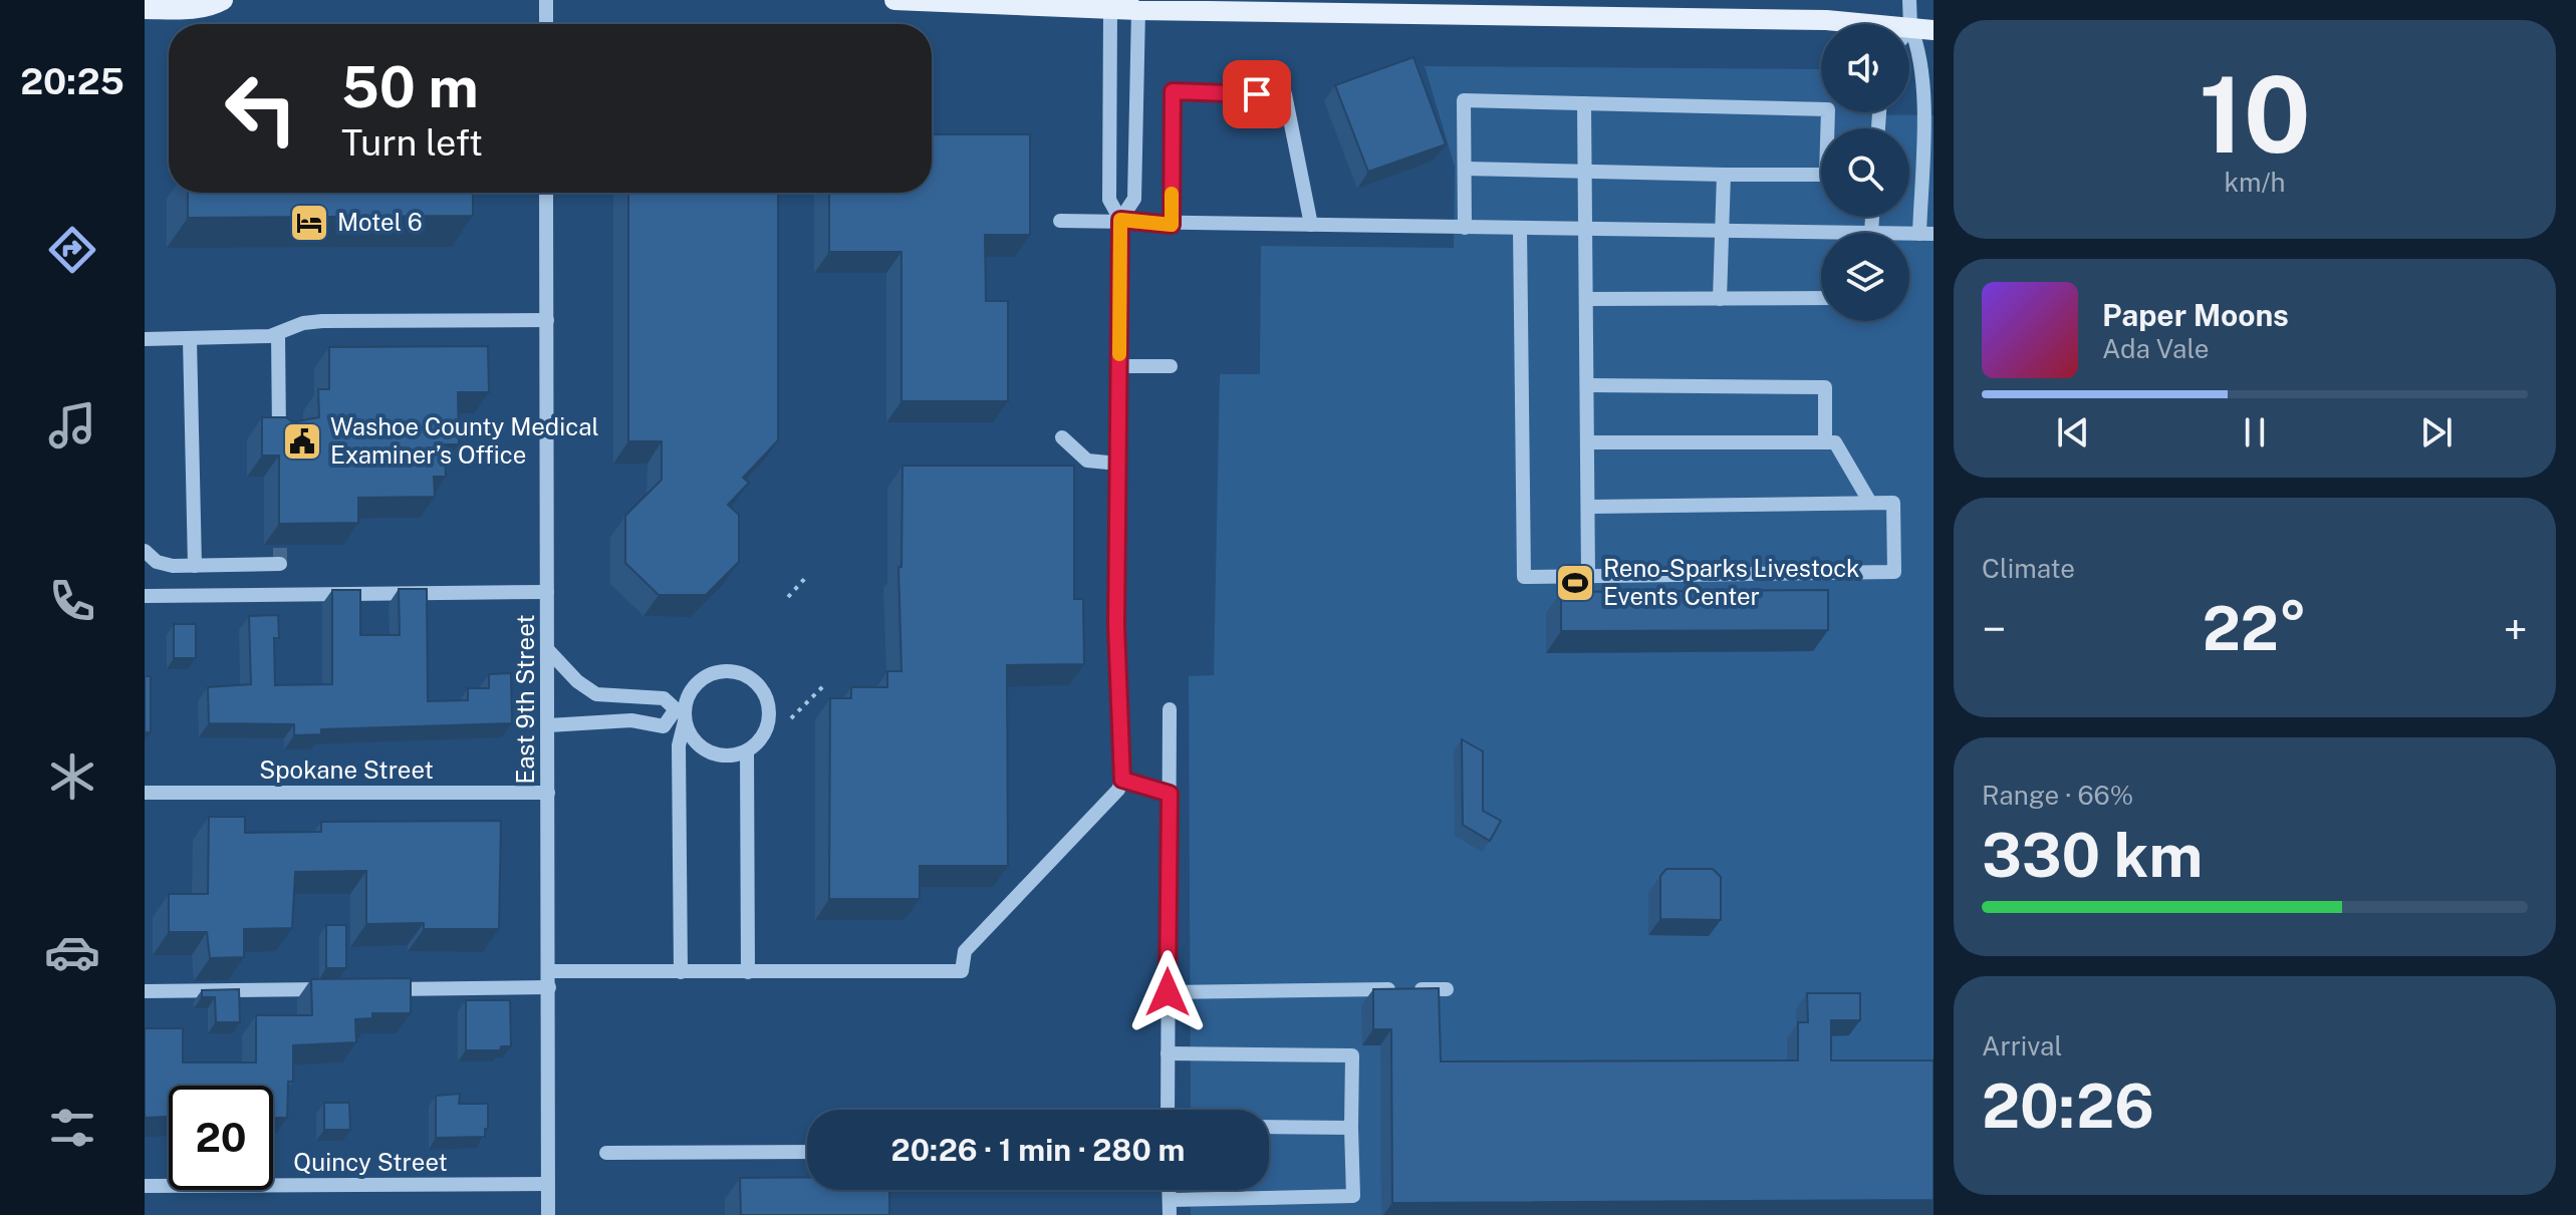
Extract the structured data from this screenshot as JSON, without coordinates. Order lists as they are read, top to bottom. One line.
{"streets":{"street":["East 9th Street","Spokane Street","Quincy Street"]},"crossings":[["East 9th Street","Spokane Street"],["East 9th Street","Quincy Street"]],"places":{"hotel":["Motel 6"],"public building":["Washoe County Medical Examiner’s Office"],"sports":["Reno-Sparks Livestock Events Center"]},"page":{"tabs":"20:25","tile":[["10","km/h"],"Climate",["Range · 66%","330 km"],["Arrival","20:26"]],"turn":["50 m","Turn left"],"song":["Paper Moons","Ada Vale"],"heat":["−","22°","+"],"limit":"20","trip":"20:26 · 1 min · 280 m"}}
